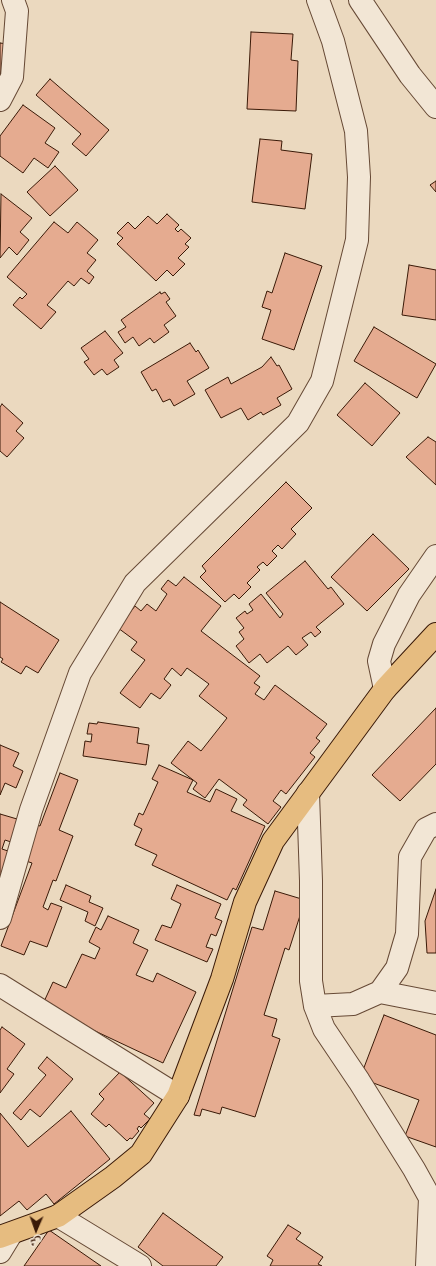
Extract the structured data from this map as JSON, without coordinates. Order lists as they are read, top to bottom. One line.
{"north":"bottom"}
